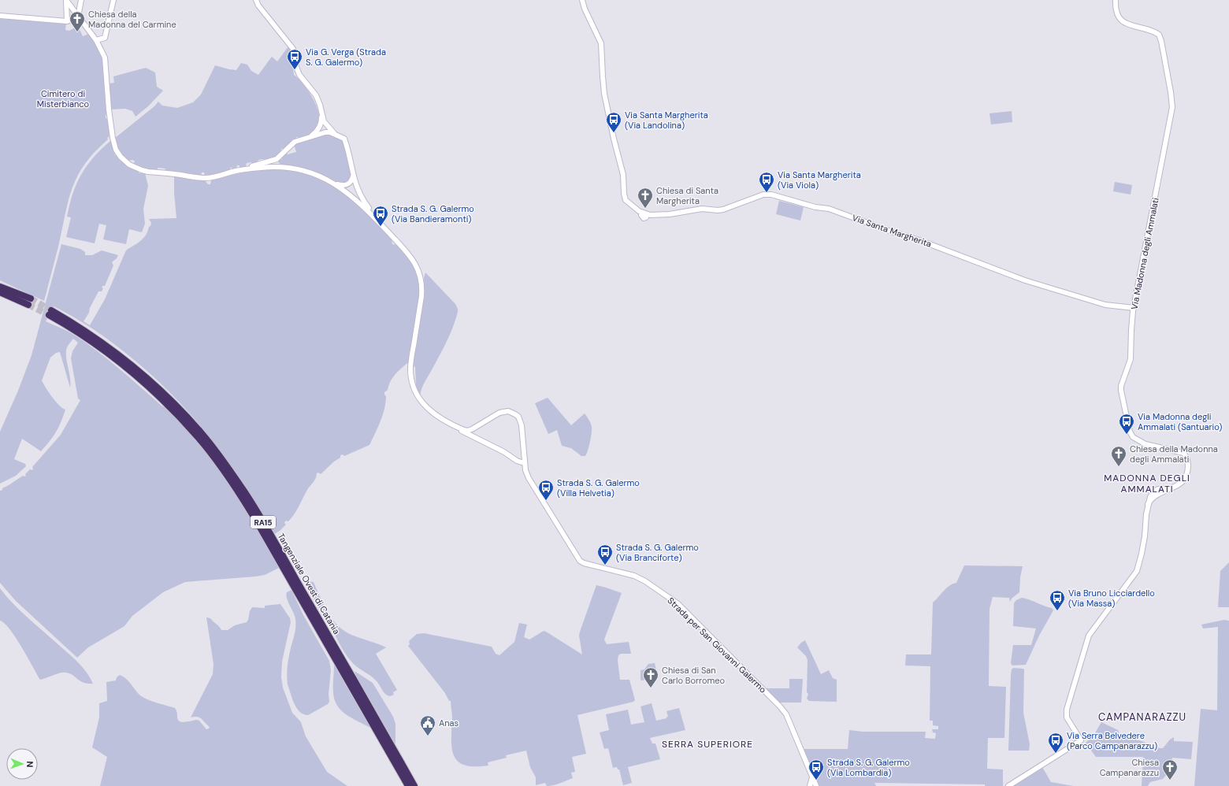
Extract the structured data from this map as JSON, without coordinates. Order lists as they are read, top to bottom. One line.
{"streets":{"highway":["RA15","Tangenziale Ovest di Catania"],"street":["Via Santa Margherita","Via Madonna degli Ammalati","Strada per San Giovanni Galermo"]},"crossings":[["Via Santa Margherita","Via Madonna degli Ammalati"]],"districts":["MADONNA DEGLI AMMALATI","CAMPANARAZZU","SERRA SUPERIORE"],"parks":["Cimitero di Misterbianco"],"places":{"church":["Chiesa della Madonna del Carmine","Chiesa di Santa Margherita","Chiesa della Madonna degli Ammalati","Chiesa di San Carlo Borromeo","Chiesa Campanarazzu"],"bus stop":["Via G. Verga (Strada S. G. Galermo)","Via Santa Margherita (Via Landolina)","Via Santa Margherita (Via Viola)","Strada S. G. Galermo (Via Bandieramonti)","Via Madonna degli Ammalati (Santuario)","Strada S. G. Galermo (Villa Helvetia)","Strada S. G. Galermo (Via Branciforte)","Via Bruno Licciardello (Via Massa)","Via Serra Belvedere (Parco Campanarazzu)","Strada S. G. Galermo (Via Lombardia)"],"public building":["Anas"]},"north":"right"}
